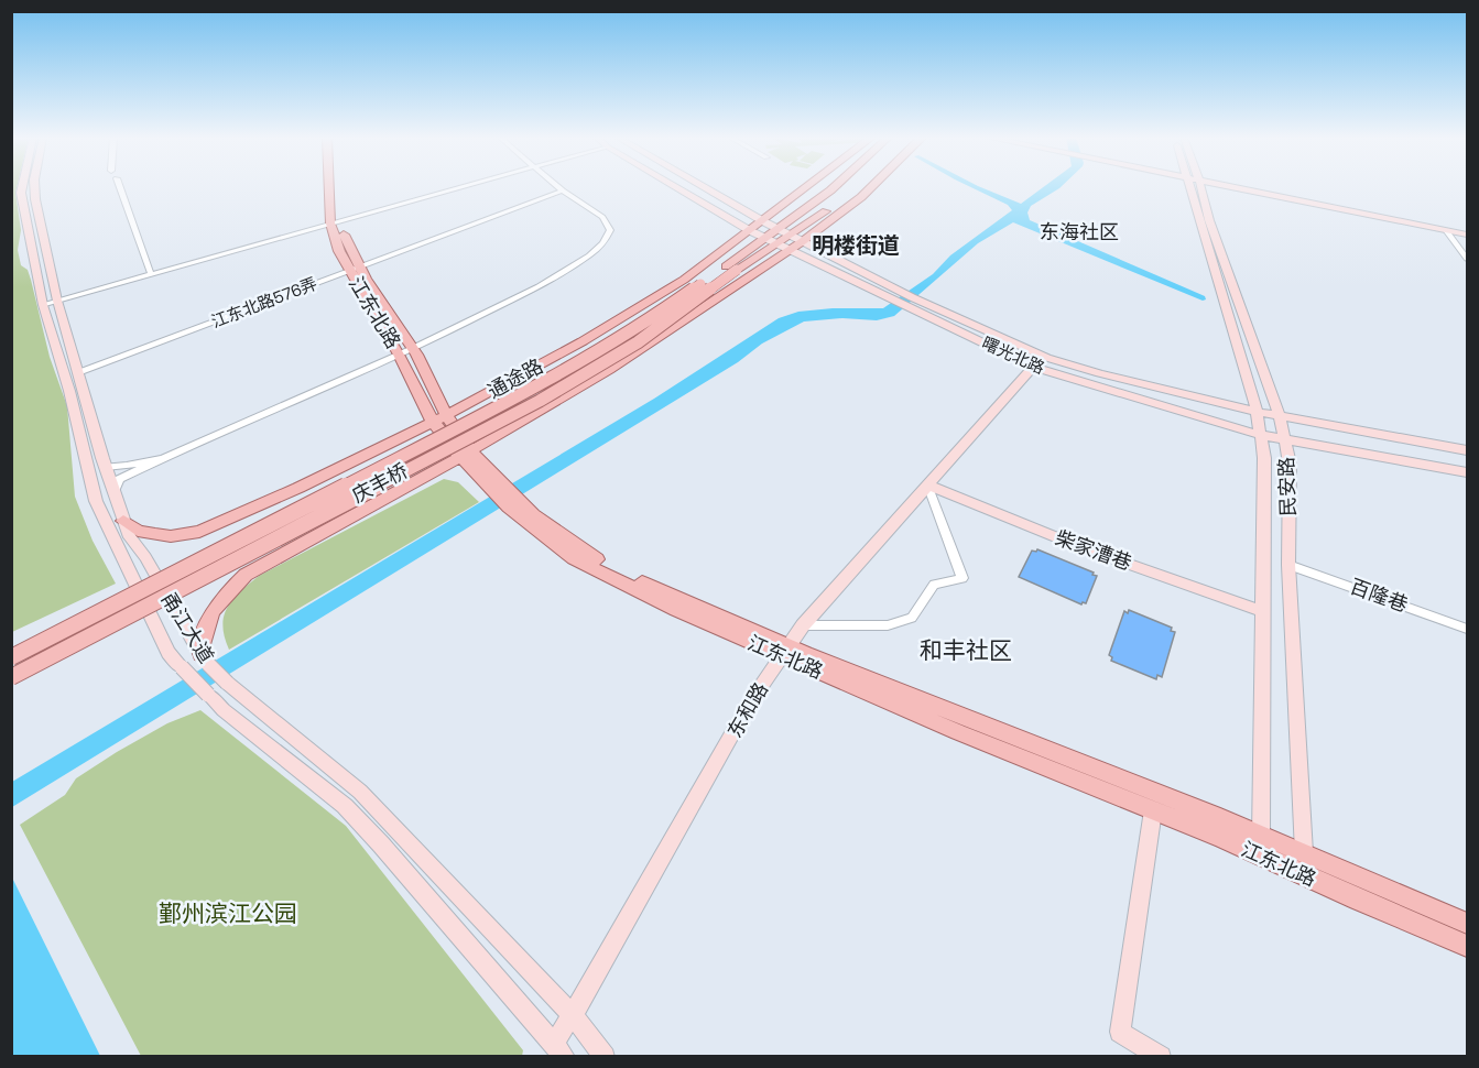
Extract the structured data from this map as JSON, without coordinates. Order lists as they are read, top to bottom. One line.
{"streets":{"main road":["江东北路","曙光北路","通途路","庆丰桥","民安路","柴家漕巷","甬江大道","东和路"],"street":["江东北路576弄","百隆巷"]},"crossings":[["江东北路576弄","江东北路"],["江东北路576弄","甬江大道"],["江东北路","通途路"],["江东北路","民安路"],["江东北路","东和路"],["曙光北路","通途路"],["曙光北路","民安路"],["曙光北路","东和路"],["通途路","甬江大道"],["民安路","柴家漕巷"],["民安路","百隆巷"],["柴家漕巷","东和路"],["甬江大道","东和路"]],"districts":["东海社区","明楼街道","和丰社区"],"parks":["鄞州滨江公园"]}
